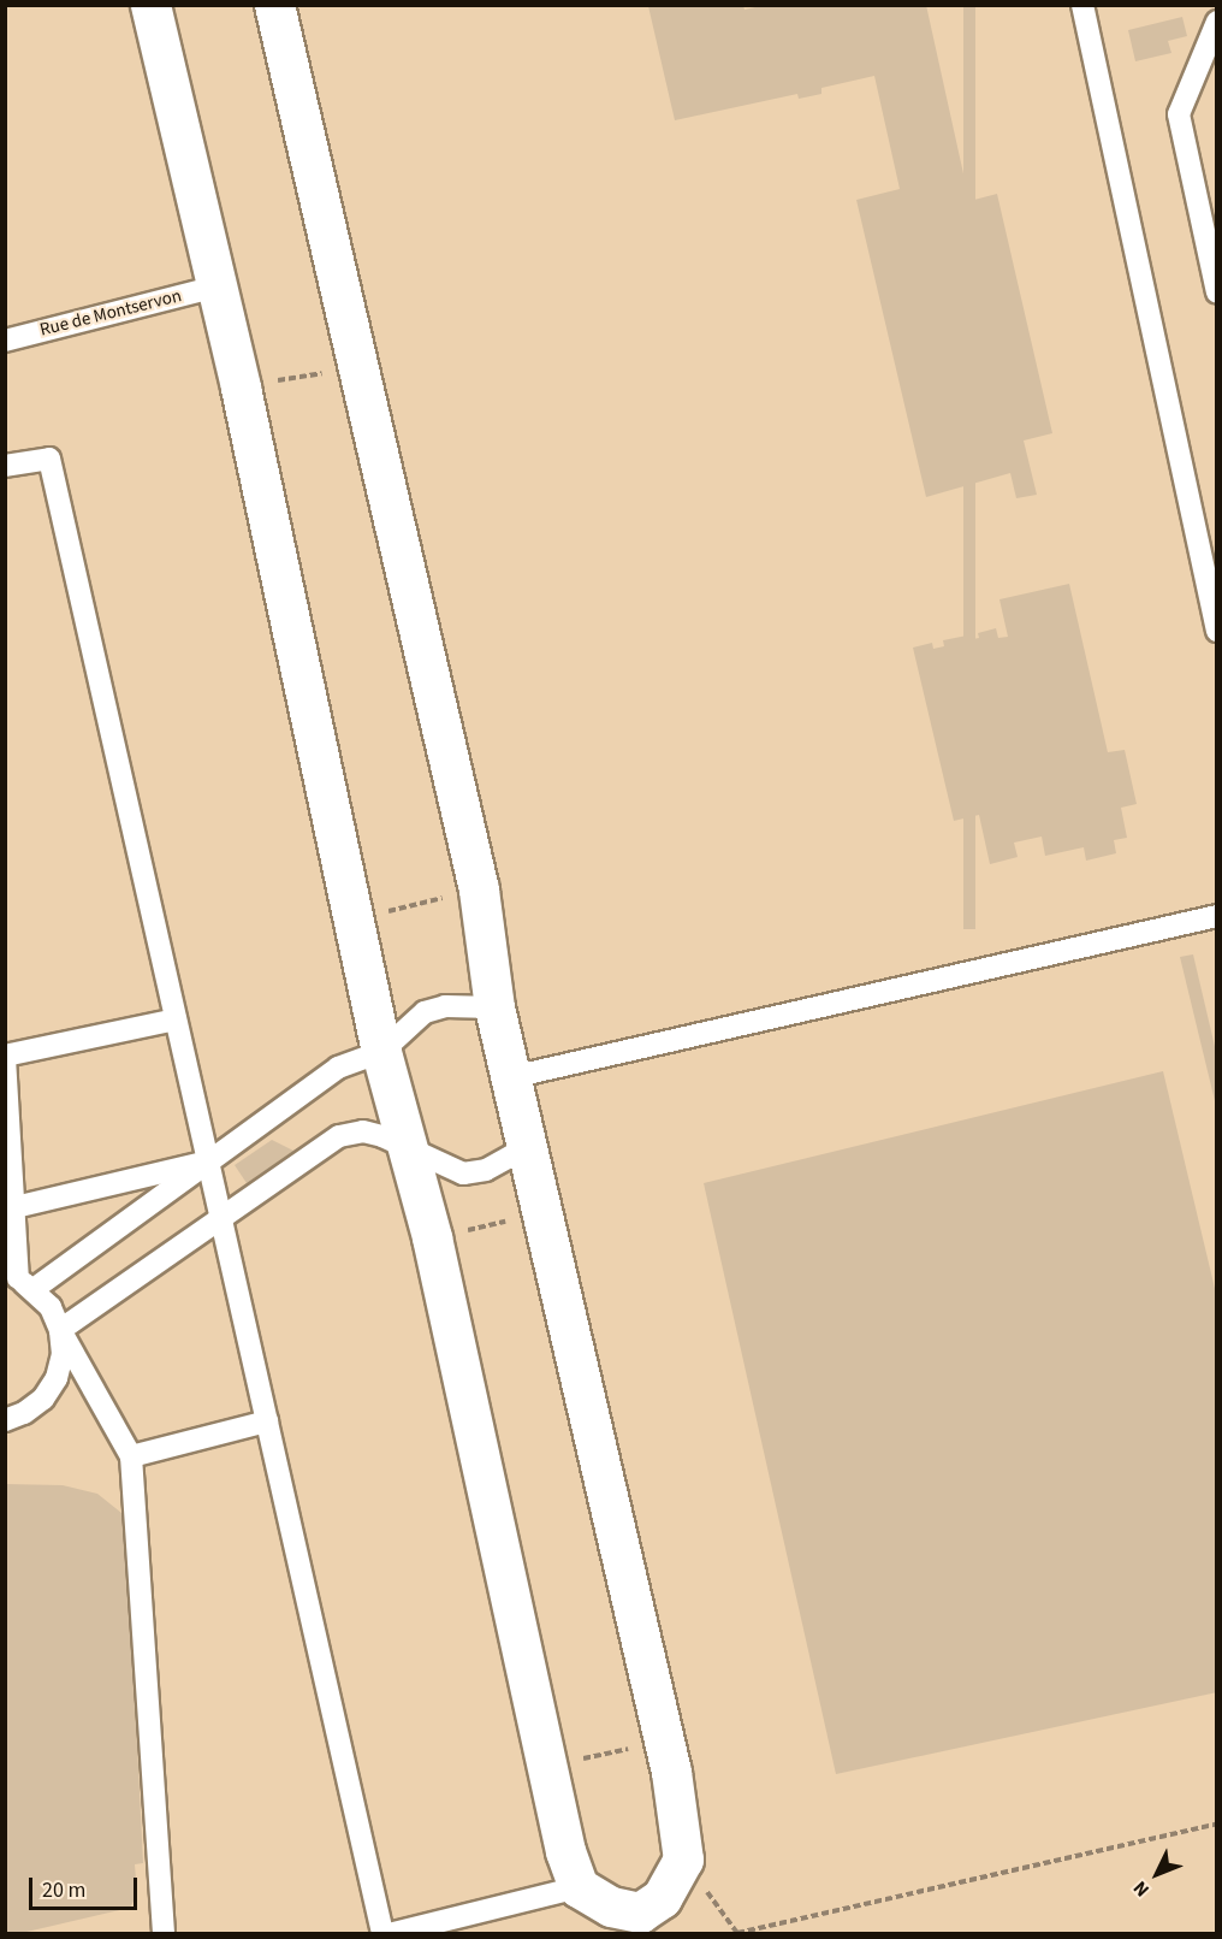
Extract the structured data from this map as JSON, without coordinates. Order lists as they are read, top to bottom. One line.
{"streets":{"lane":["Rue de Montservon"]},"scale_bar":"20 m","north":"bottom left"}
